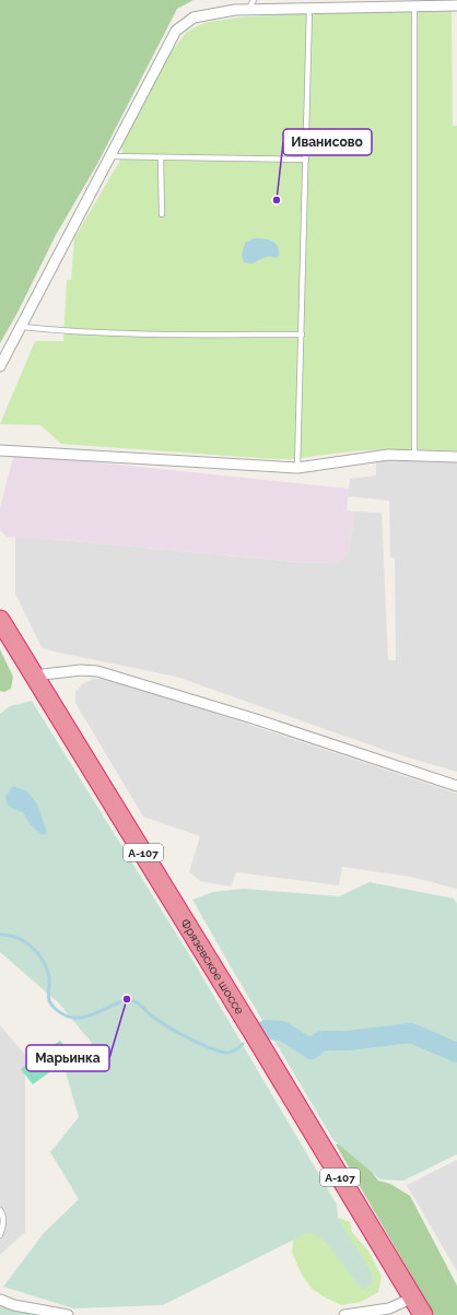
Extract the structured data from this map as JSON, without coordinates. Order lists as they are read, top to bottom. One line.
{"streets":{"highway":["А-107","Фрязевское шоссе"]},"places":["Иванисово","Марьинка"]}
